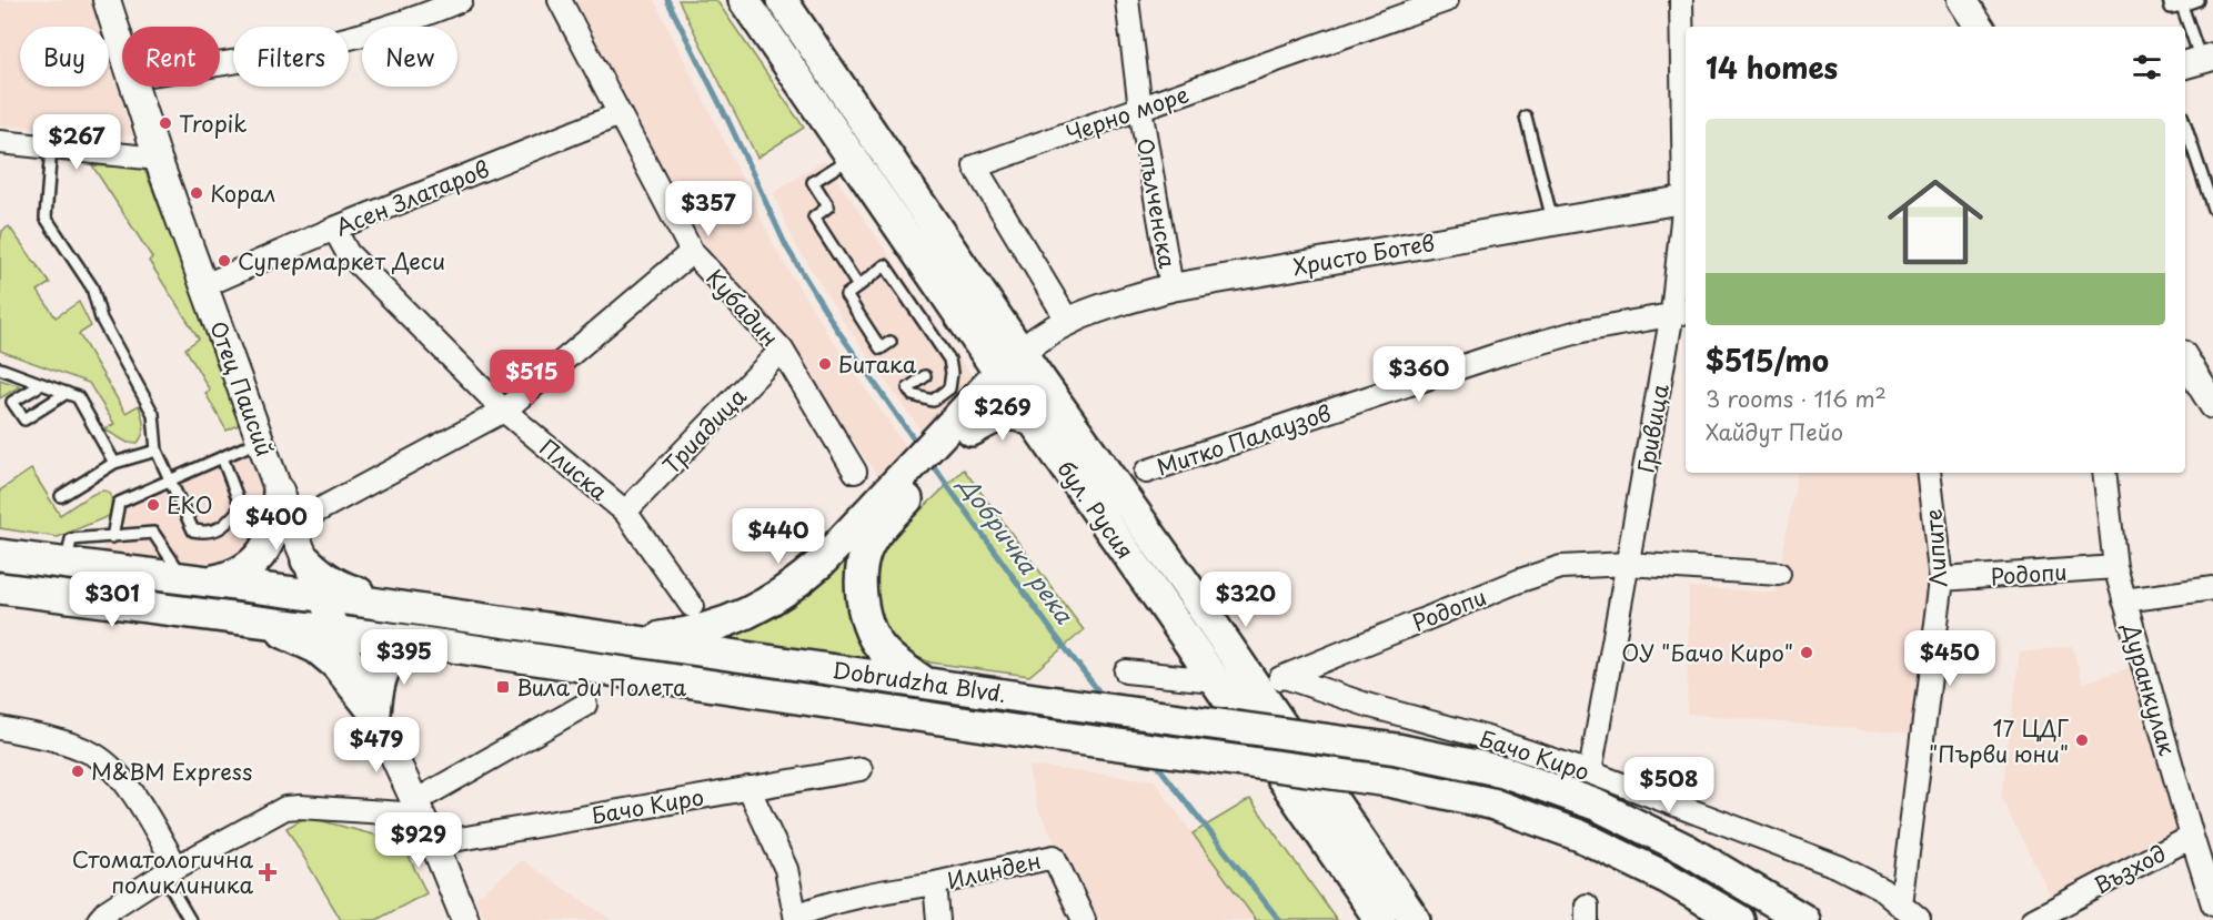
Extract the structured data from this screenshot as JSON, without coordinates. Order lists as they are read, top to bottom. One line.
{"streets":{"main road":["бул. Русия","Dobrudzha Blvd."],"street":["Черно море","Асен Златаров","Опълченска","Христо Ботев","Кубадин","Отец Паисий","Гривица","Триадица","Митко Палаузов","Плиска","Липите","Родопи","Дуранкулак","Бачо Киро","Възход","Илинден"]},"crossings":[["Черно море","Опълченска"],["Черно море","Христо Ботев"],["Асен Златаров","Кубадин"],["Асен Златаров","Отец Паисий"],["Асен Златаров","Плиска"],["Опълченска","Христо Ботев"],["Кубадин","Триадица"],["Отец Паисий","Dobrudzha Blvd."],["Отец Паисий","Бачо Киро"],["Гривица","Митко Палаузов"],["Гривица","Родопи"],["Гривица","Бачо Киро"],["Триадица","Плиска"],["бул. Русия","Родопи"],["Липите","Родопи"],["Липите","Бачо Киро"],["Родопи","Дуранкулак"],["Родопи","Бачо Киро"],["Дуранкулак","Възход"]],"water":["Добричка река"],"places":{"other":["Tropik","Корал","Супермаркет Деси","Битака","EKO","ОУ \"Бачо Киро\"","17 ЦДГ \"Първи юни\"","M&BM Express"],"transit":["Вила ди Полета"],"health":["Стоматологична поликлиника"]},"page":{"chip":["Buy","Rent","Filters","New"],"heading":"14 homes","list":[{"name":"$515/mo","note":"3 rooms · 116 m² · Хайдут Пейо"}],"price":["$267","$357","$360","$515","$269","$400","$440","$301","$320","$395","$450","$479","$508","$929"]}}
